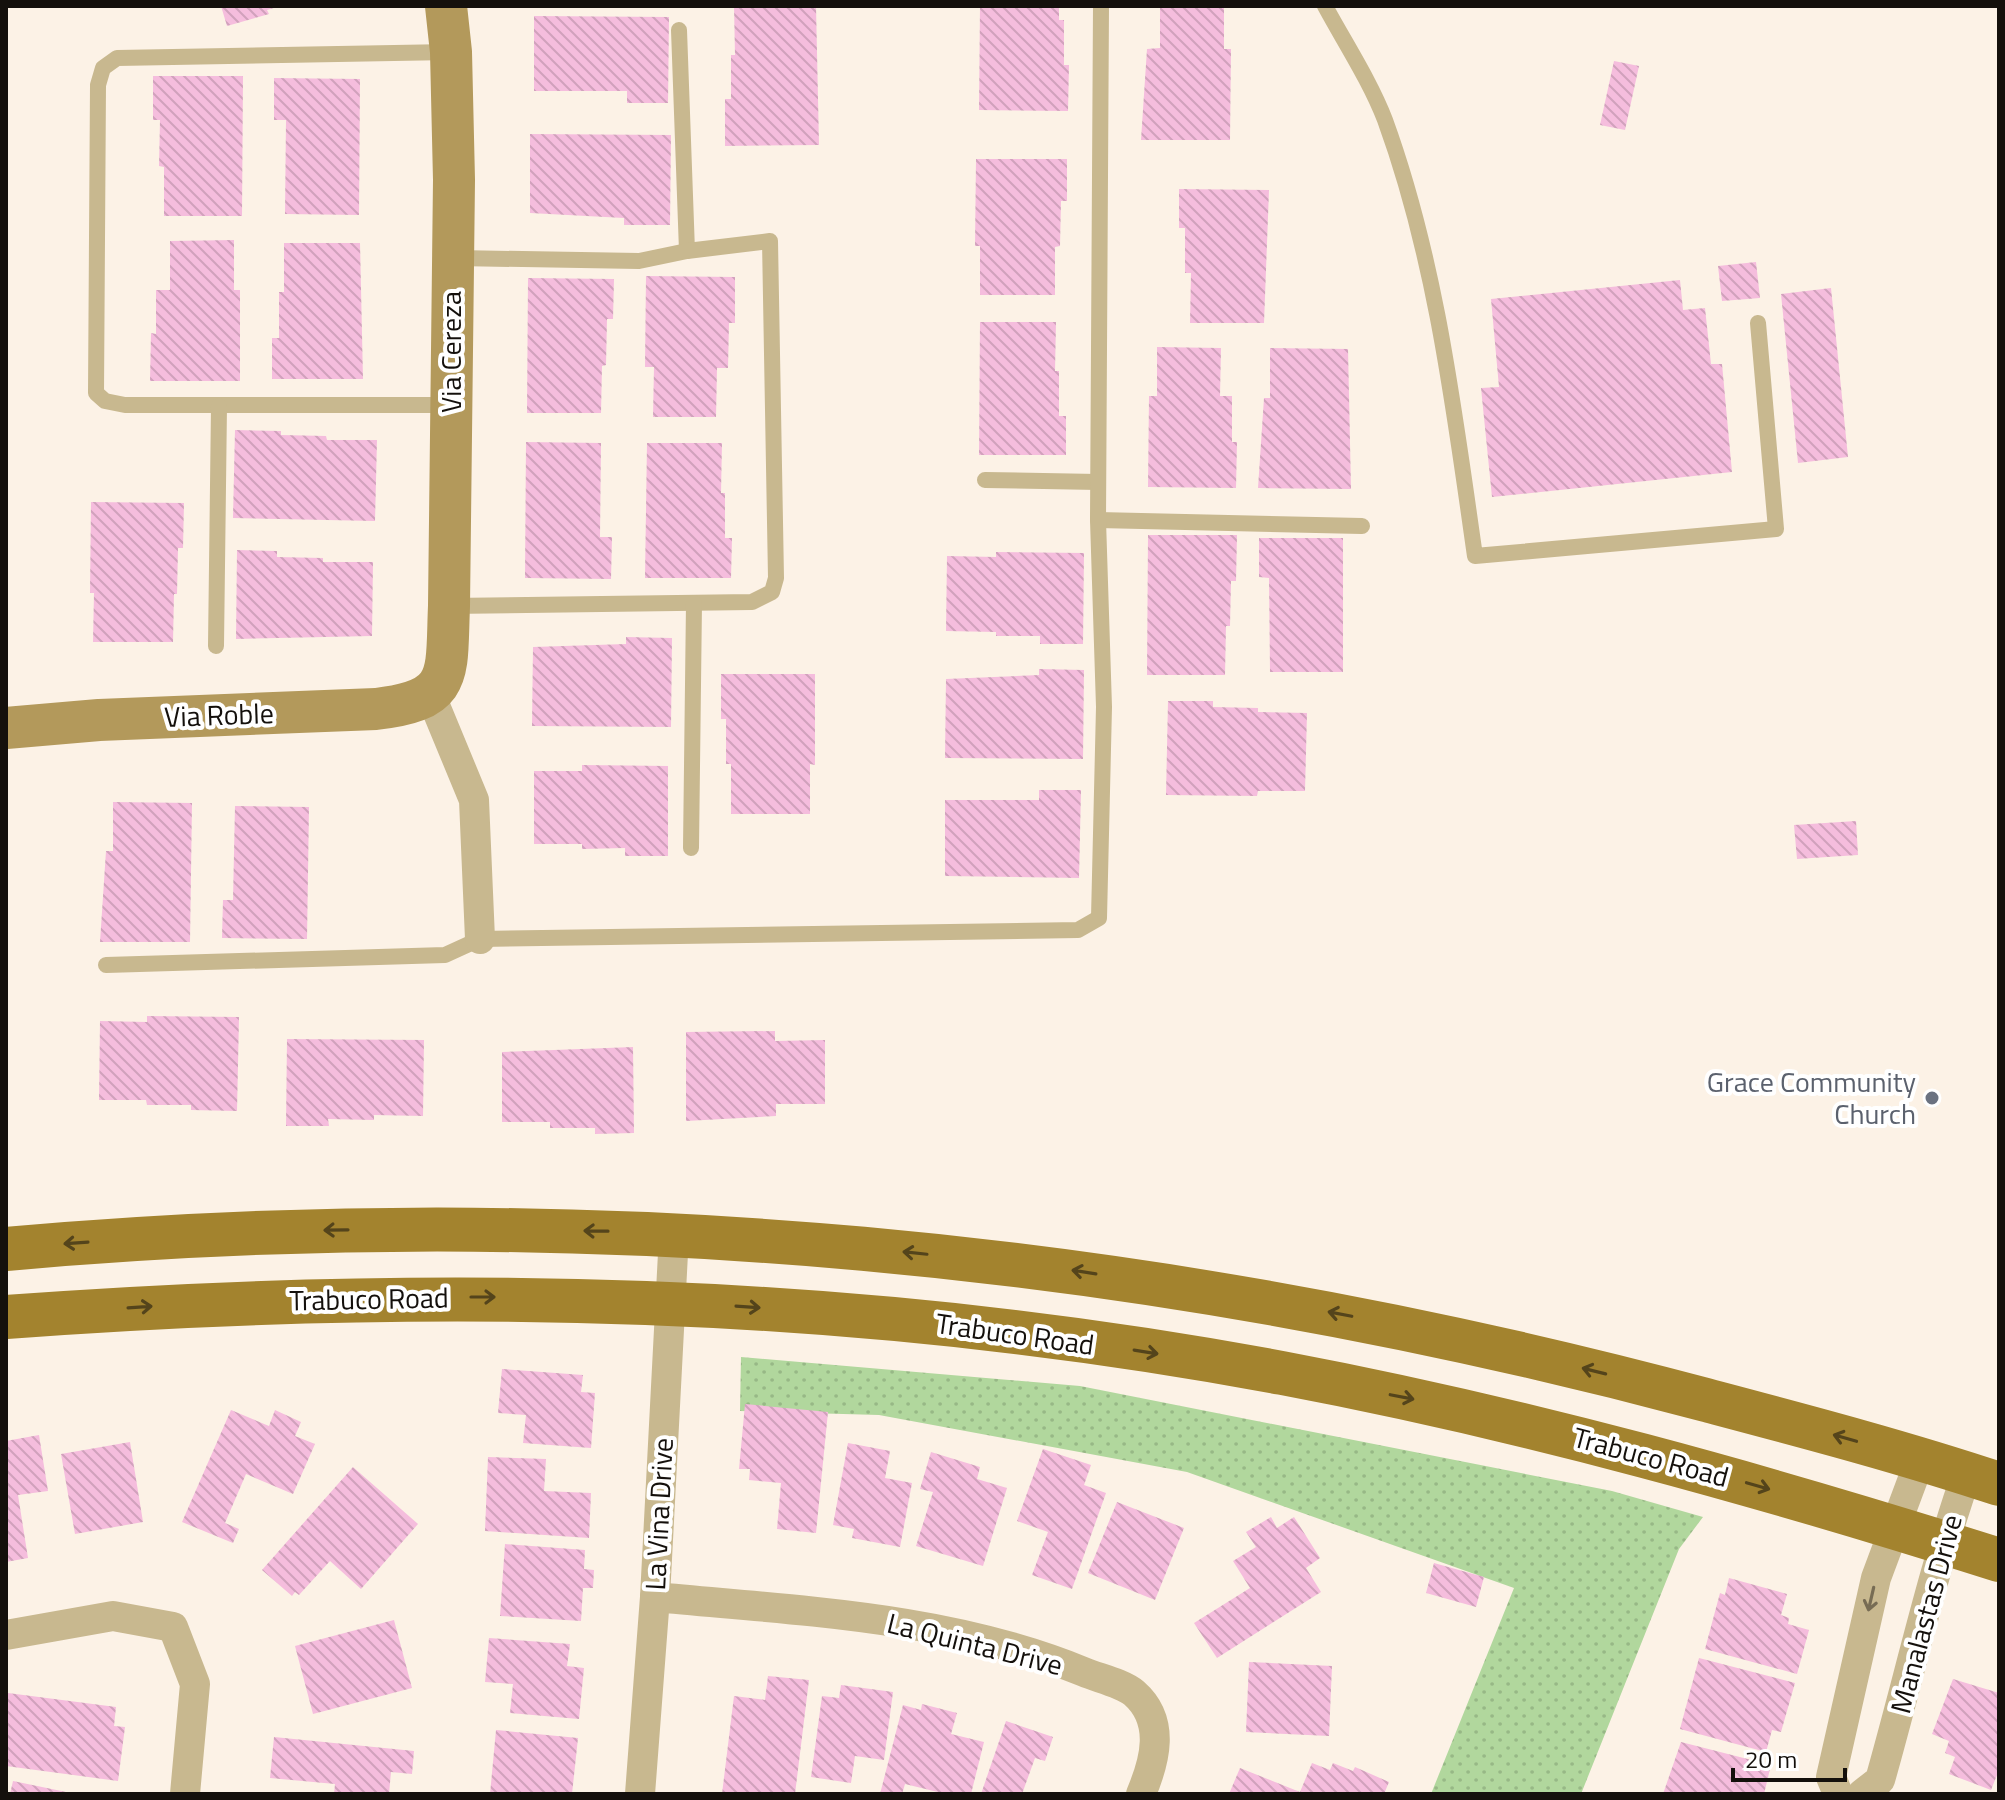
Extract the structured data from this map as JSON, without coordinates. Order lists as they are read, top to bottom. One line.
{"streets":{"main road":["Trabuco Road"],"street":["Via Cereza","Via Roble","La Vina Drive","Manalastas Drive","La Quinta Drive"]},"crossings":[["Via Cereza","Via Roble"],["Trabuco Road","La Vina Drive"],["Trabuco Road","Manalastas Drive"],["La Vina Drive","La Quinta Drive"]],"places":["Grace Community Church"],"scale_bar":"20 m"}
